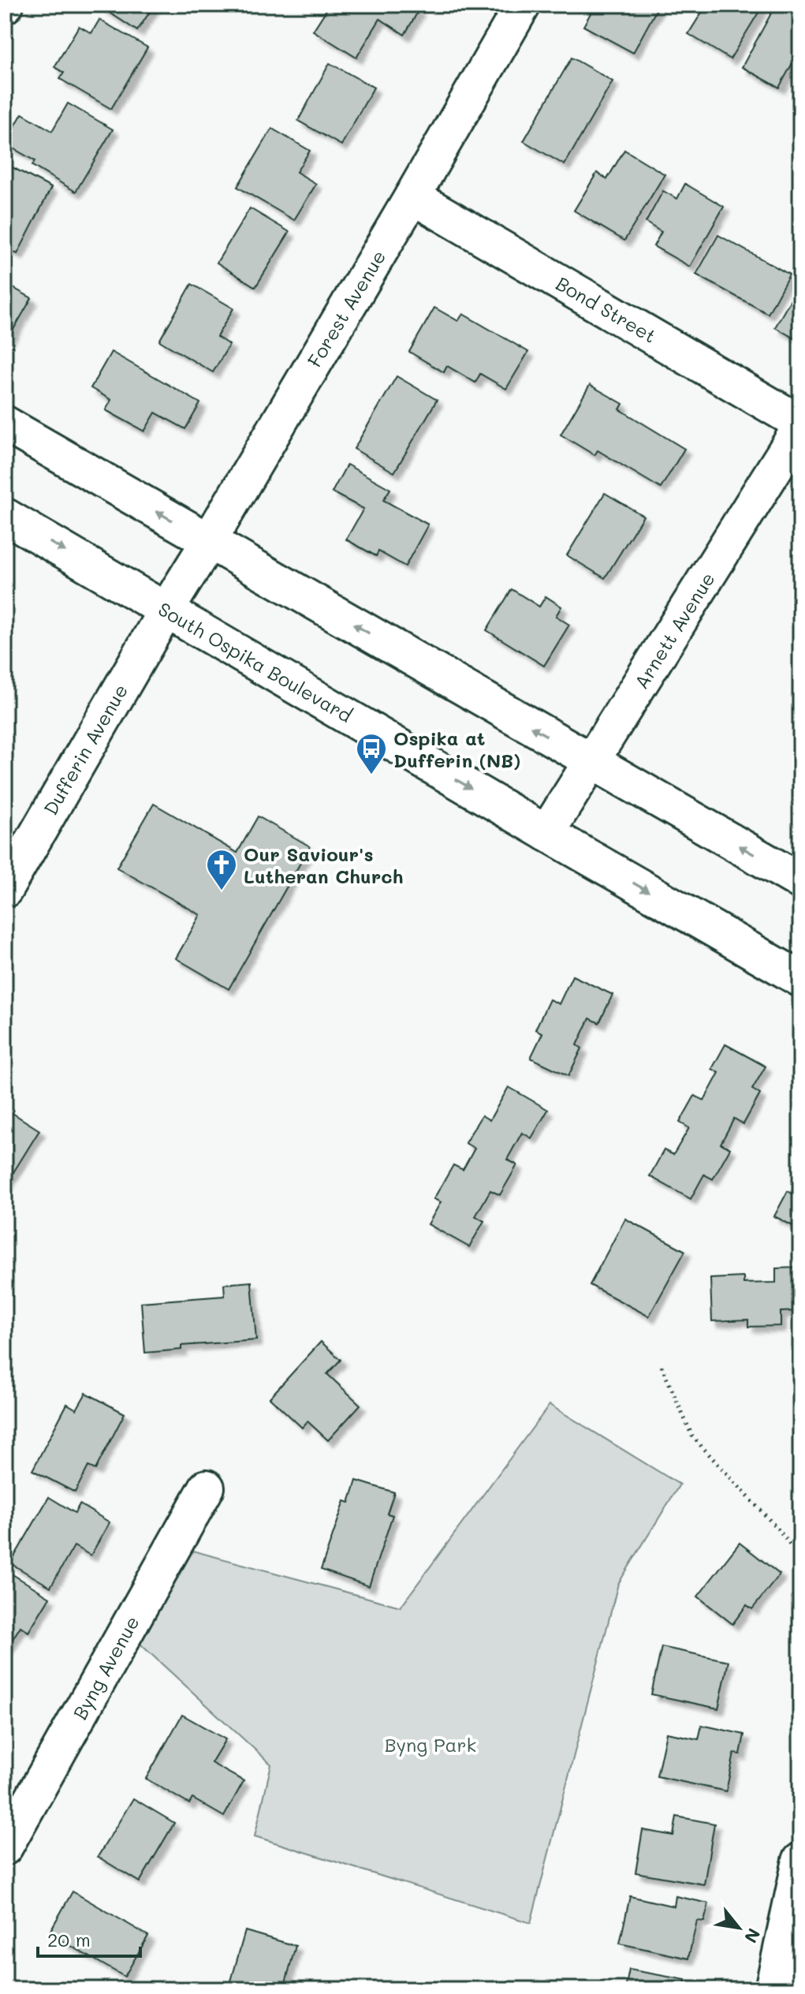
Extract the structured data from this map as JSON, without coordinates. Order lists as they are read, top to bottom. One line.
{"streets":{"street":["Forest Avenue","Bond Street","Arnett Avenue","South Ospika Boulevard","Dufferin Avenue","Byng Avenue"]},"crossings":[["Forest Avenue","Bond Street"],["Forest Avenue","South Ospika Boulevard"],["Forest Avenue","Dufferin Avenue"],["Bond Street","Arnett Avenue"],["Arnett Avenue","South Ospika Boulevard"],["South Ospika Boulevard","Dufferin Avenue"]],"parks":["Byng Park"],"places":{"bus stop":["Ospika at Dufferin (NB)"],"church":["Our Saviour's Lutheran Church"]},"scale_bar":"20 m","north":"bottom right"}
